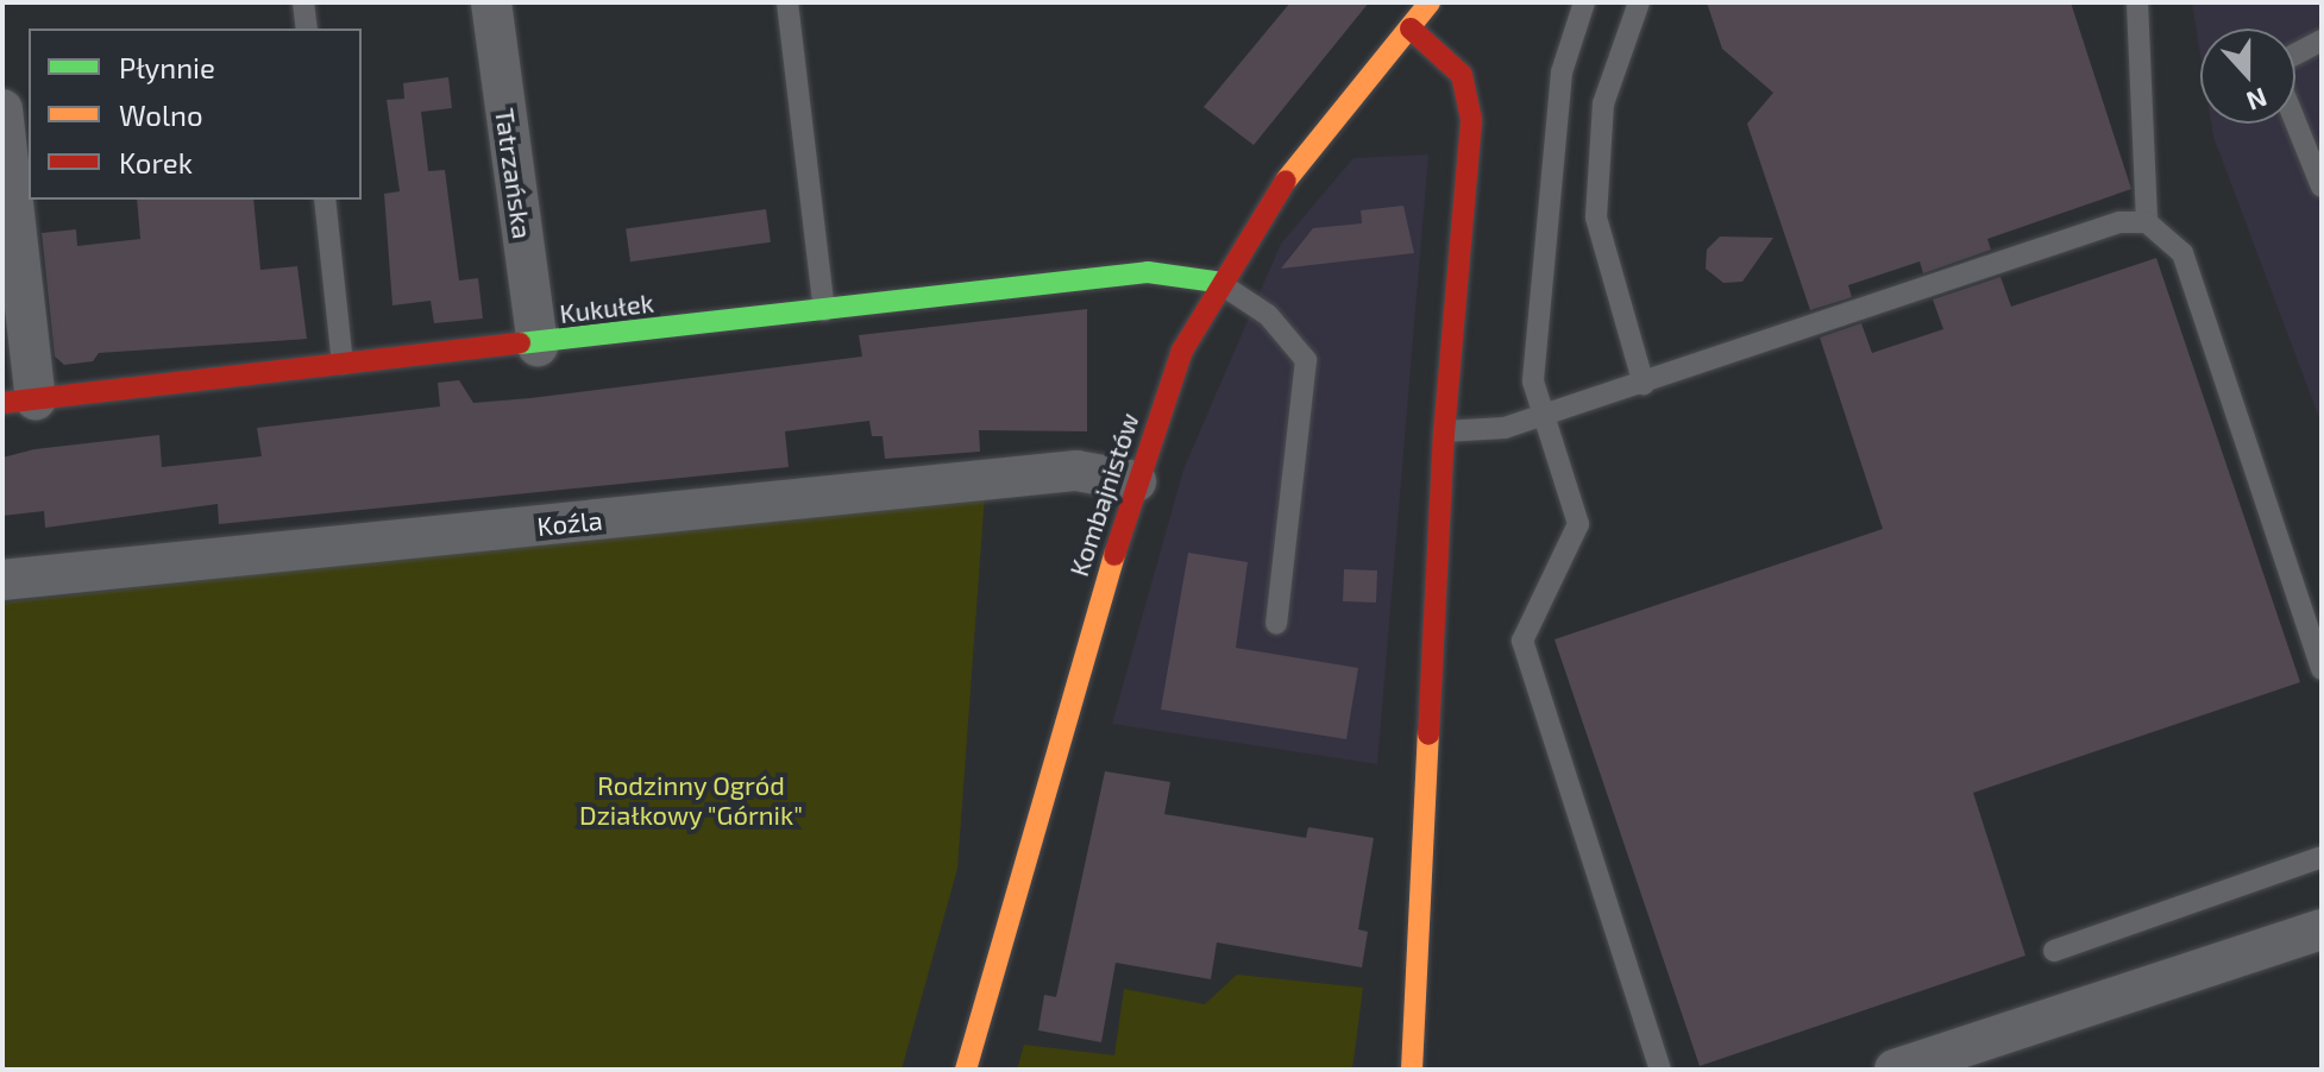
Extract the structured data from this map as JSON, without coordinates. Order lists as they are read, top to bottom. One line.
{"streets":{"street":["Tatrzańska","Kukułek","Kombajnistów","Koźla"]},"crossings":[["Tatrzańska","Kukułek"],["Kukułek","Kombajnistów"],["Kombajnistów","Koźla"]],"parks":["Rodzinny Ogród Działkowy \"Górnik\""],"legend":["Płynnie","Wolno","Korek"],"north":"bottom"}
